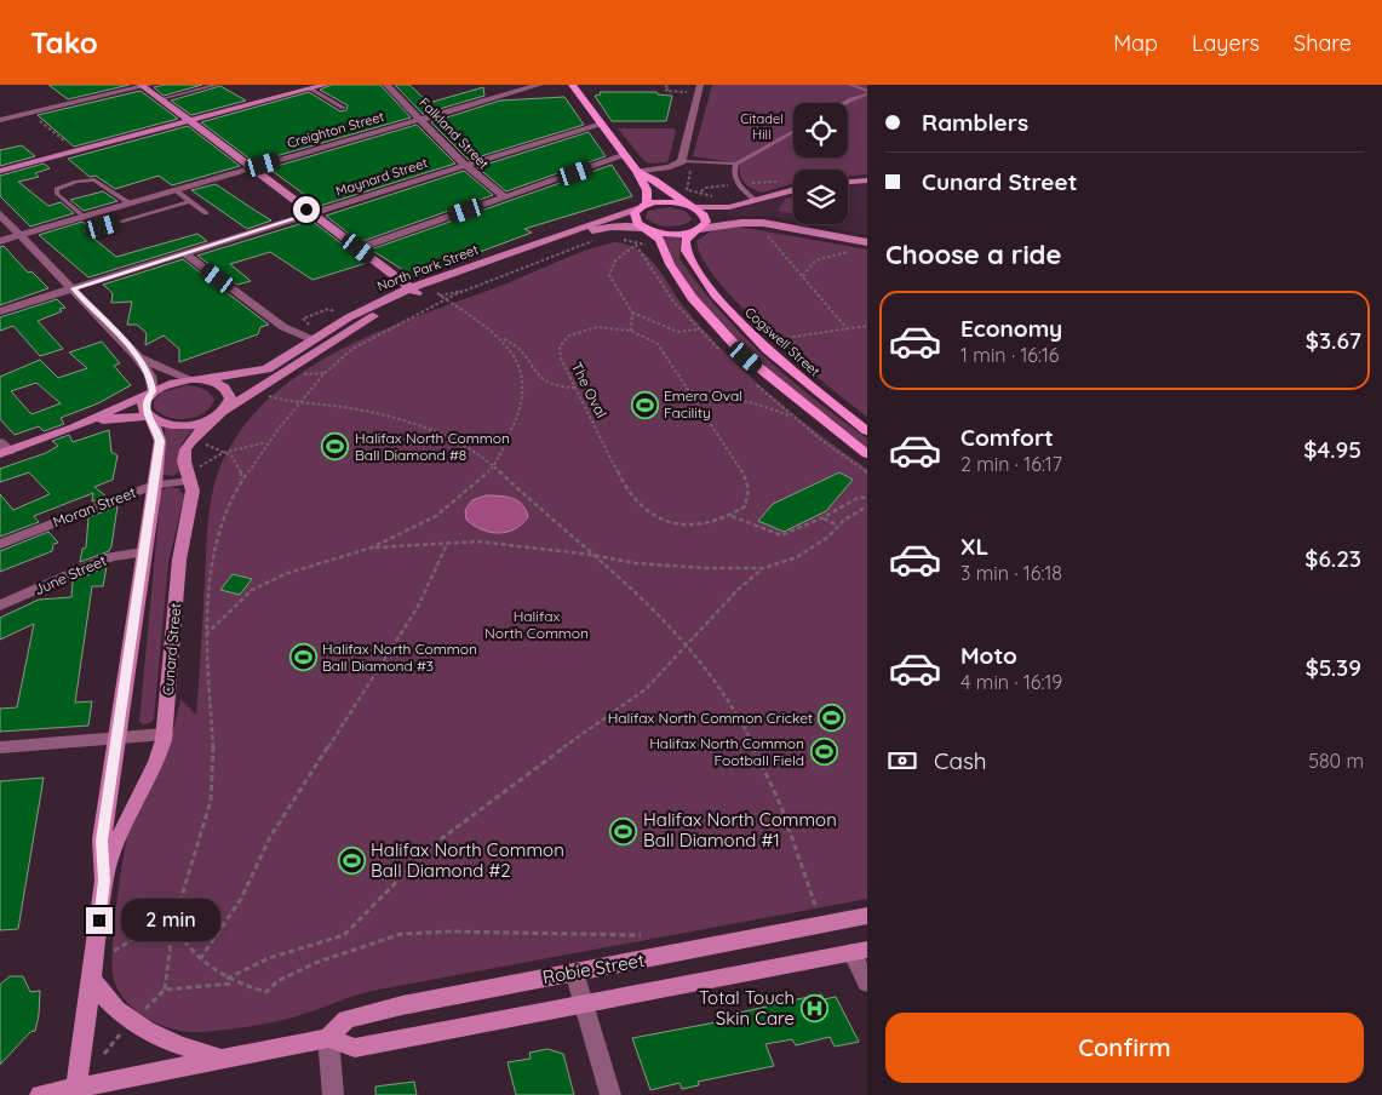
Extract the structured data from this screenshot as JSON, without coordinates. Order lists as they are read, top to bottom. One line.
{"streets":{"main road":["North Park Street","Cogswell Street","Cunard Street","Robie Street"],"street":["Creighton Street","Falkland Street","Maynard Street","Moran Street","June Street"],"path":["The Oval"]},"crossings":[["Creighton Street","Falkland Street"],["Falkland Street","Maynard Street"],["North Park Street","Cunard Street"],["Moran Street","Cunard Street"],["June Street","Cunard Street"],["Cunard Street","Robie Street"]],"parks":["Citadel Hill","Halifax North Common"],"places":{"sports":["Emera Oval Facility","Halifax North Common Ball Diamond #8","Halifax North Common Ball Diamond #3","Halifax North Common Cricket","Halifax North Common Football Field","Halifax North Common Ball Diamond #1","Halifax North Common Ball Diamond #2"],"hospital":["Total Touch Skin Care"]},"page":{"header":"Tako","nav":["Map","Layers","Share"],"banner":["Ramblers","Cunard Street"],"heading":"Choose a ride","list":[{"name":"Economy","note":"1 min · 16:16","value":"$3.67"},{"name":"Comfort","note":"2 min · 16:17","value":"$4.95"},{"name":"XL","note":"3 min · 16:18","value":"$6.23"},{"name":"Moto","note":"4 min · 16:19","value":"$5.39"}],"pay":["Cash","580 m"],"bubble":"2 min","buttons":"Confirm"}}
